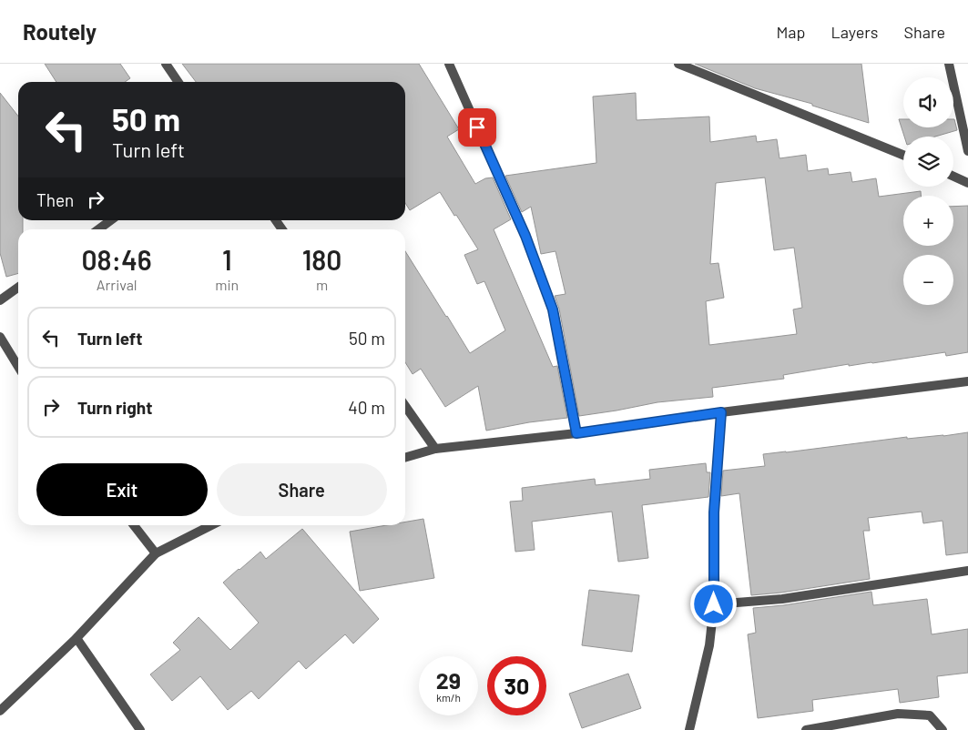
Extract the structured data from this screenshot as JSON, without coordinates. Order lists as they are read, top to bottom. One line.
{"page":{"header":"Routely","nav":["Map","Layers","Share"],"map_buttons":["+","−"],"turn":["50 m","Turn left"],"then":"Then","eta":["08:46","Arrival","1","min","180","m"],"list":[{"name":"Turn left","value":"50 m"},{"name":"Turn right","value":"40 m"}],"buttons":["Exit","Share"],"speed":"29 km/h","limit":"30"}}
